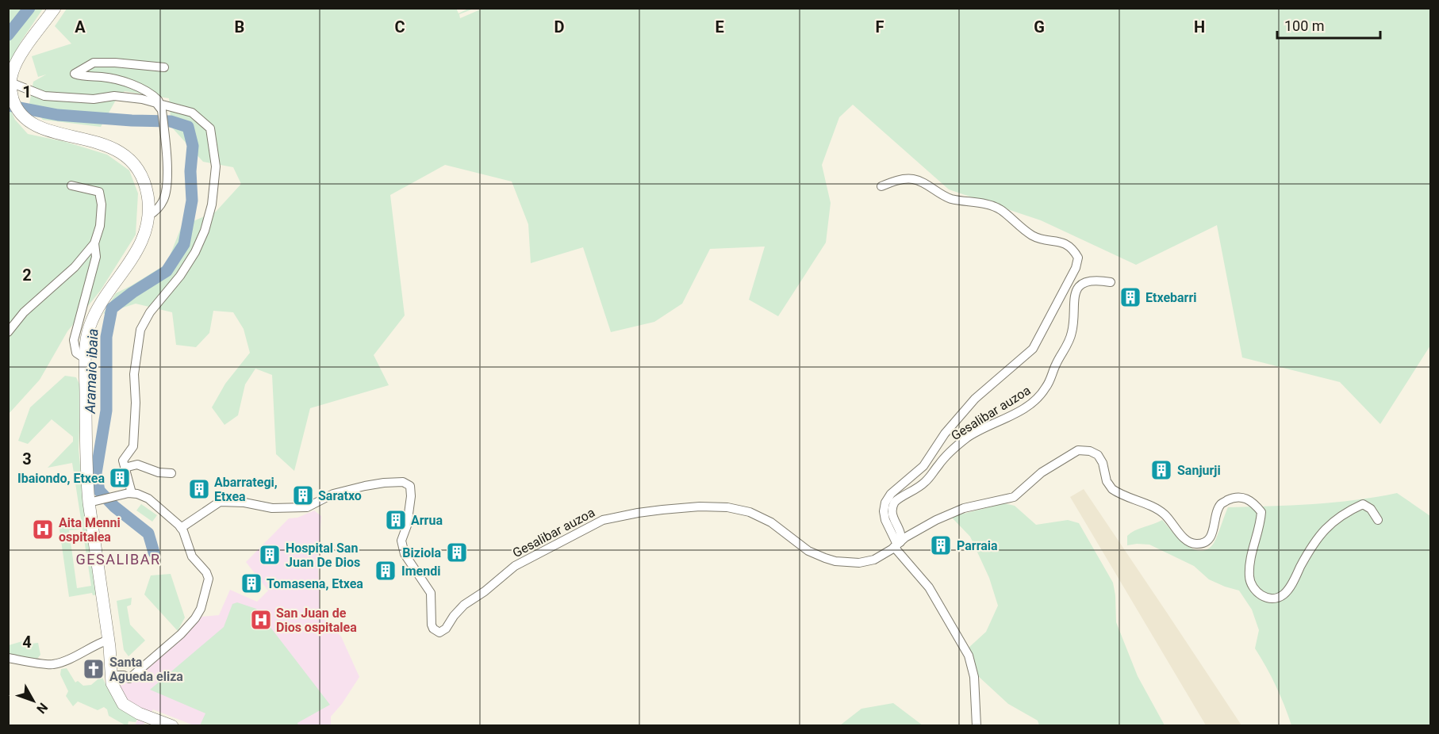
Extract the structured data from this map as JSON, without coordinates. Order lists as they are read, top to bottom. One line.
{"streets":{"street":["Gesalibar auzoa"]},"districts":["GESALIBAR"],"water":["Aramaio ibaia"],"places":{"building":["Etxebarri","Sanjurji","Ibaiondo, Etxea","Abarrategi, Etxea","Saratxo","Arrua","Parraia","Biziola","Hospital San Juan De Dios","Imendi","Tomasena, Etxea"],"hospital":["Aita Menni ospitalea","San Juan de Dios ospitalea"],"church":["Santa Agueda eliza"]},"scale_bar":"100 m","north":"bottom right","grid":{"columns":["A","B","C","D","E","F","G","H"],"rows":["1","2","3","4"]}}
